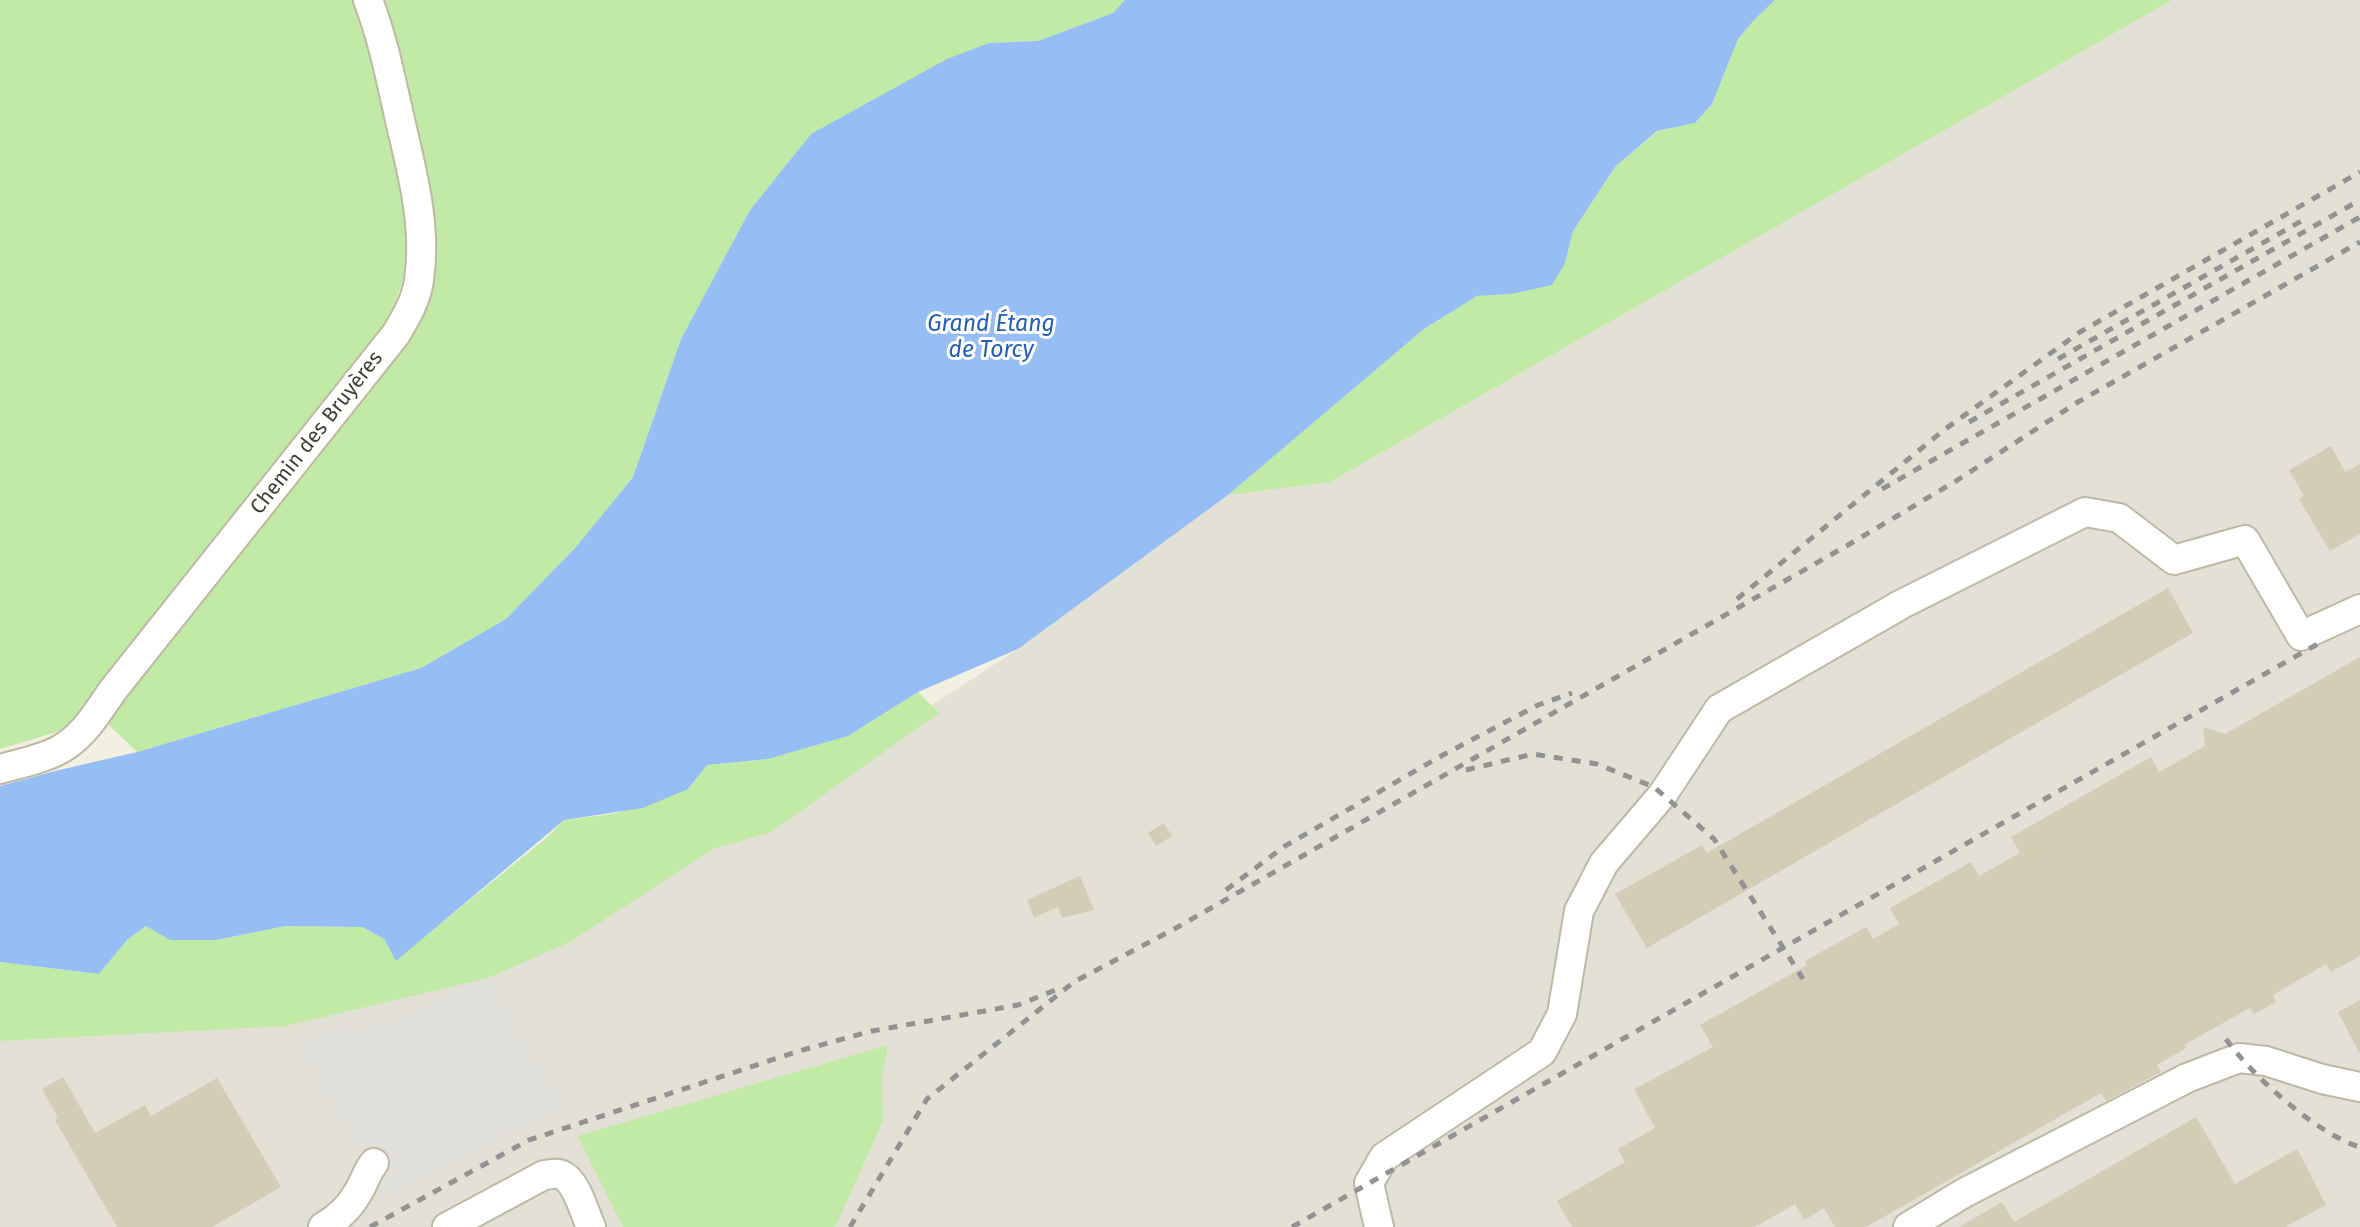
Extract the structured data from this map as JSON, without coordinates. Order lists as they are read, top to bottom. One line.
{"streets":{"street":["Chemin des Bruyères"]},"water":["Grand Étang de Torcy"]}
